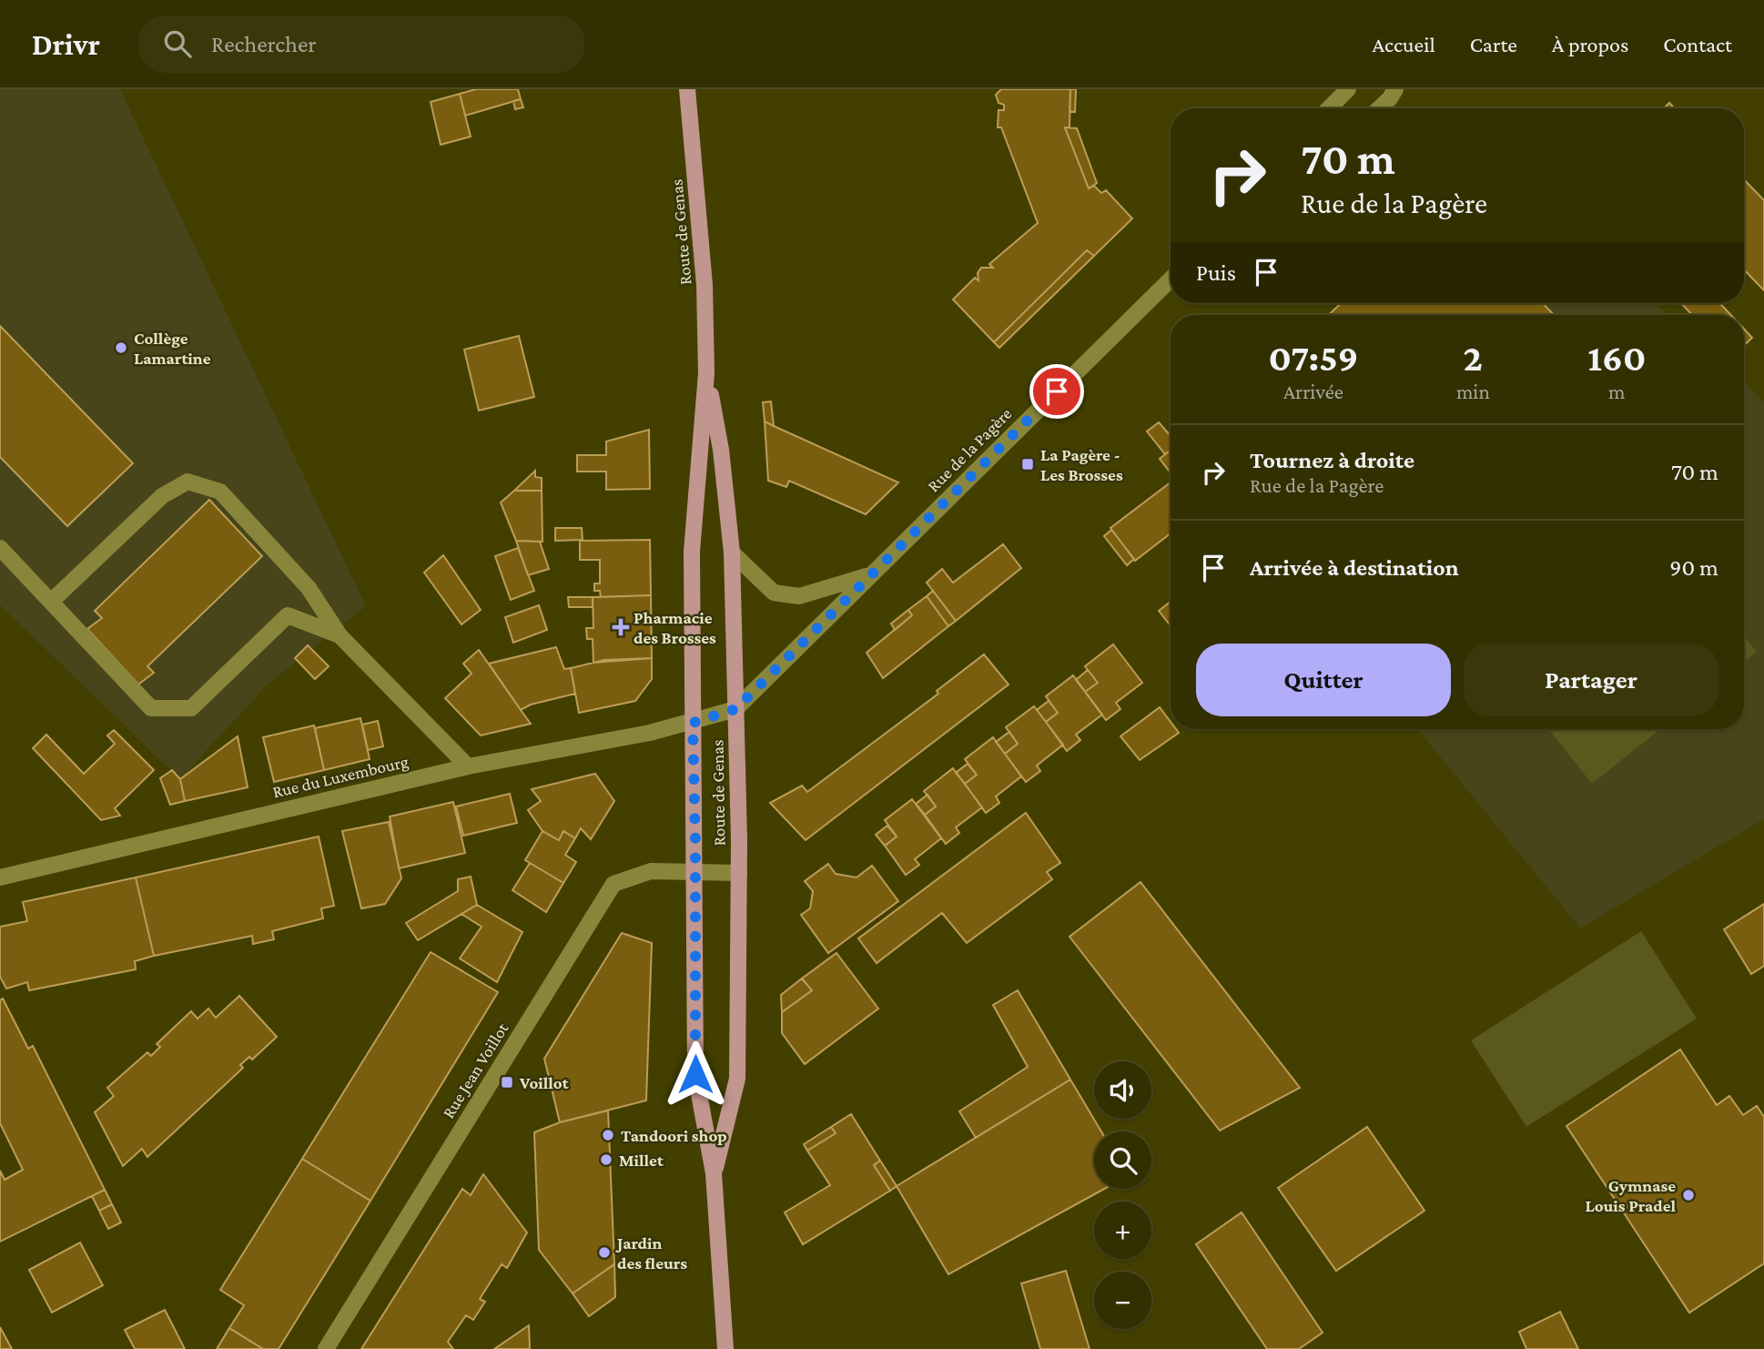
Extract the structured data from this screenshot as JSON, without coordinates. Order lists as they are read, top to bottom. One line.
{"streets":{"main road":["Route de Genas"],"street":["Rue de la Pagère","Rue du Luxembourg","Rue Jean Voillot"]},"crossings":[["Route de Genas","Rue de la Pagère"],["Route de Genas","Rue du Luxembourg"],["Route de Genas","Rue Jean Voillot"],["Rue de la Pagère","Rue du Luxembourg"]],"places":{"other":["Collège Lamartine","Tandoori shop","Millet","Gymnase Louis Pradel","Jardin des fleurs"],"transit":["La Pagère - Les Brosses","Voillot"],"health":["Pharmacie des Brosses"]},"page":{"header":"Drivr","search":"Rechercher","nav":["Accueil","Carte","À propos","Contact"],"turn":["70 m","Rue de la Pagère"],"then":"Puis","eta":["07:59","Arrivée","2","min","160","m"],"list":[{"name":"Tournez à droite","note":"Rue de la Pagère","value":"70 m"},{"name":"Arrivée à destination","value":"90 m"}],"buttons":["Quitter","Partager"],"map_buttons":["+","−"]}}
